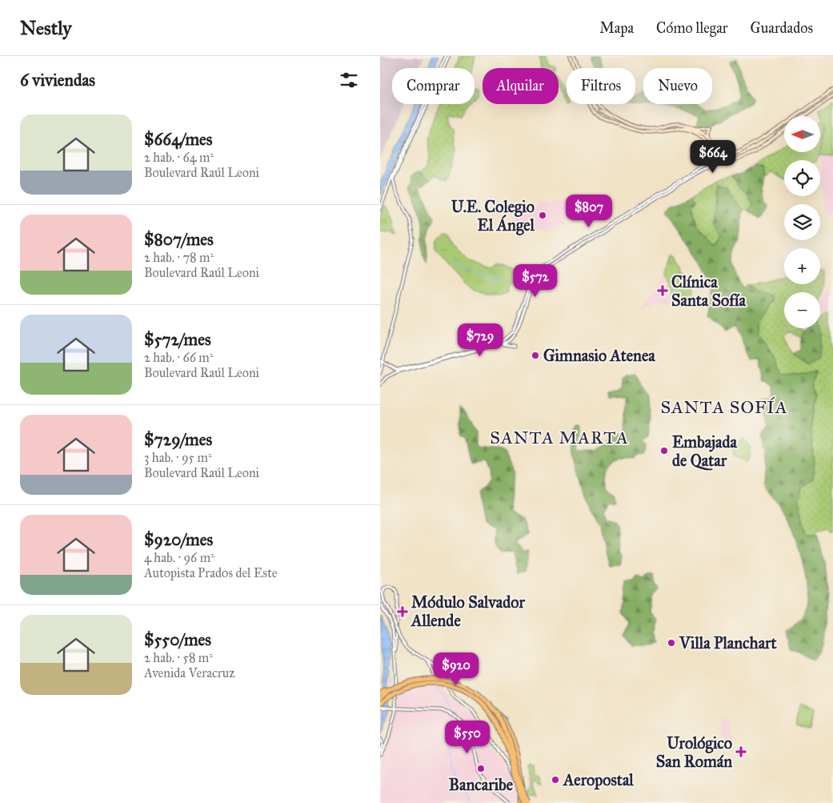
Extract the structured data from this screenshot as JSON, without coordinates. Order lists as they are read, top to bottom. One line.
{"districts":["SANTA SOFÍA","SANTA MARTA"],"places":{"other":["U.E. Colegio El Ángel","Gimnasio Atenea","Embajada de Qatar","Villa Planchart","Bancaribe","Aeropostal"],"health":["Clínica Santa Sofía","Módulo Salvador Allende","Urológico San Román"]},"north":"left","page":{"header":"Nestly","nav":["Mapa","Cómo llegar","Guardados"],"heading":"6 viviendas","chip":["Comprar","Alquilar","Filtros","Nuevo"],"list":[{"name":"$664/mes","note":"2 hab. · 64 m² · Boulevard Raúl Leoni"},{"name":"$807/mes","note":"2 hab. · 78 m² · Boulevard Raúl Leoni"},{"name":"$572/mes","note":"2 hab. · 66 m² · Boulevard Raúl Leoni"},{"name":"$729/mes","note":"3 hab. · 95 m² · Boulevard Raúl Leoni"},{"name":"$920/mes","note":"4 hab. · 96 m² · Autopista Prados del Este"},{"name":"$550/mes","note":"2 hab. · 58 m² · Avenida Veracruz"}],"map_buttons":["+","−"],"price":["$664","$807","$572","$729","$920","$550"]}}
